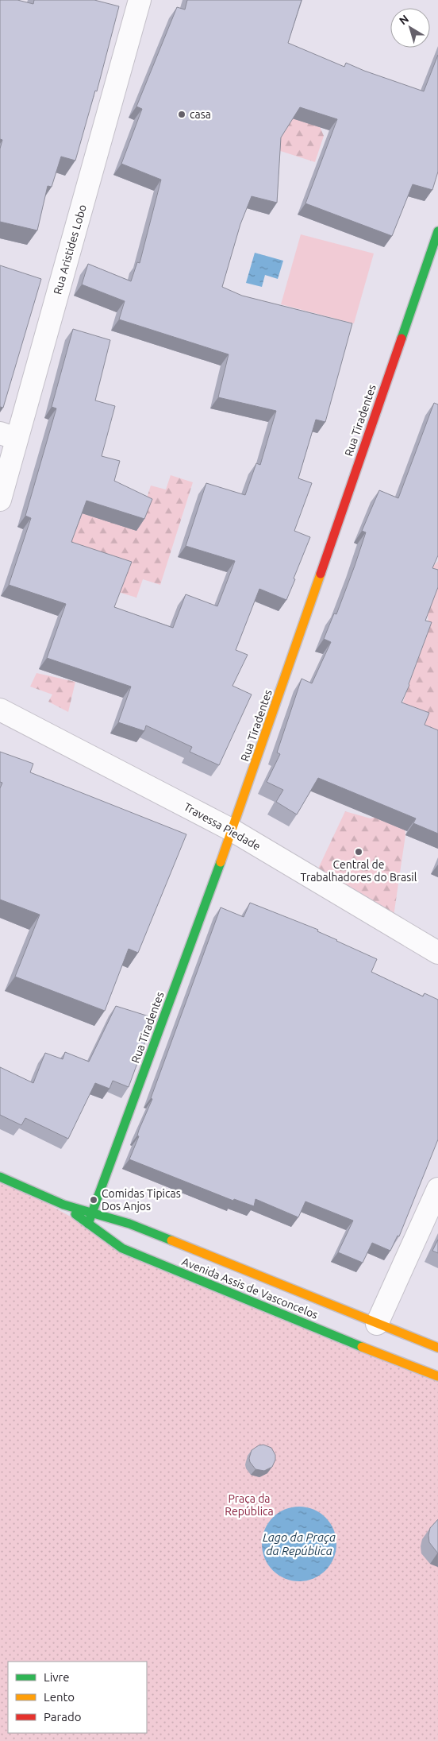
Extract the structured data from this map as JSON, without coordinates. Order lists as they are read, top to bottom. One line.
{"streets":{"street":["Rua Aristides Lobo","Rua Tiradentes","Travessa Piedade","Avenida Assis de Vasconcelos"]},"crossings":[["Rua Tiradentes","Travessa Piedade"],["Rua Tiradentes","Avenida Assis de Vasconcelos"]],"water":["Lago da Praça da República"],"parks":["Praça da República"],"places":["casa","Central de Trabalhadores do Brasil","Comidas Tipicas Dos Anjos"],"legend":["Livre","Lento","Parado"],"north":"top left"}
